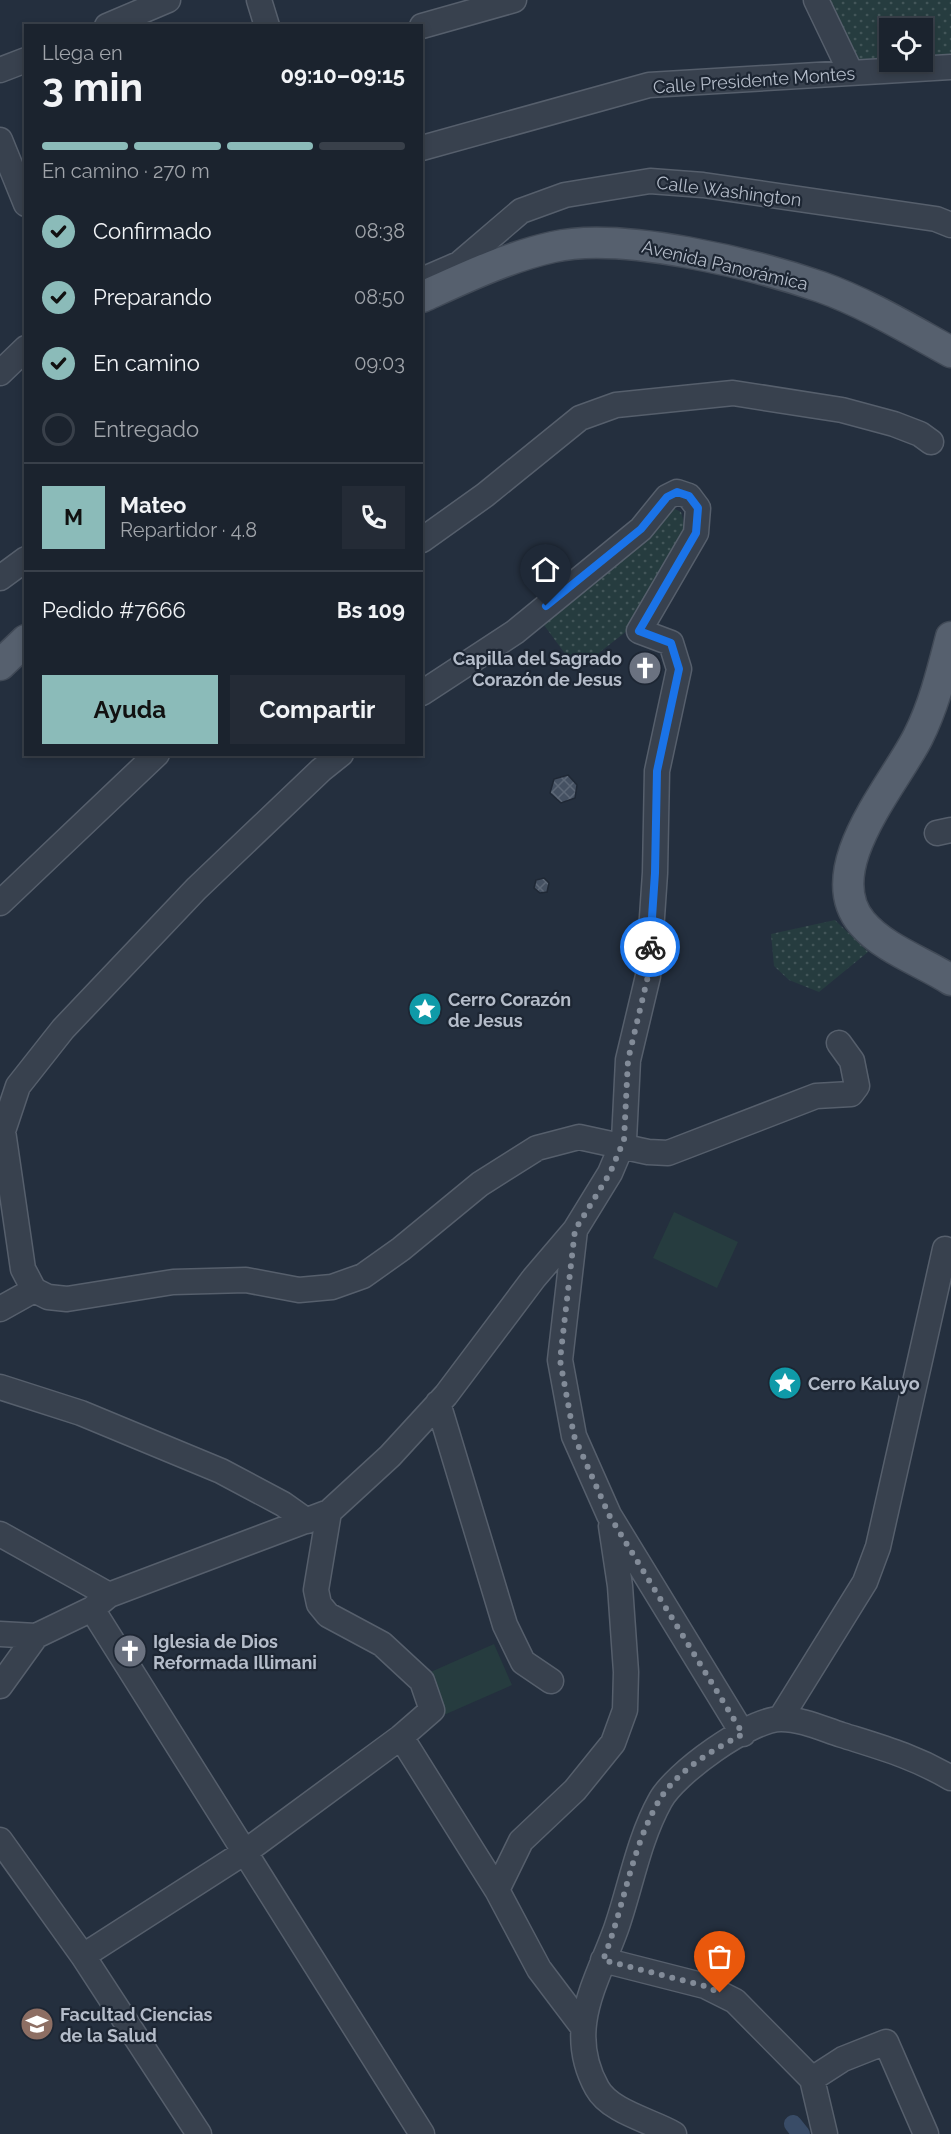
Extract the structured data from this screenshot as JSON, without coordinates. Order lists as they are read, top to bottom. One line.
{"streets":{"main road":["Avenida Panorámica"],"street":["Calle Presidente Montes","Calle Washington"]},"crossings":[["Calle Washington","Avenida Panorámica"]],"places":{"church":["Capilla del Sagrado Corazón de Jesus","Iglesia de Dios Reformada Illimani"],"place":["Cerro Corazón de Jesus","Cerro Kaluyo"],"school or university":["Facultad Ciencias de la Salud"]},"page":{"heading":["3 min","Llega en","09:10–09:15"],"panel":["Mateo","Repartidor · 4.8","Pedido #7666","Bs 109"],"bar":"En camino · 270 m","list":[["Confirmado","08:38"],["Preparando","08:50"],["En camino","09:03"],"Entregado"],"round":"M","buttons":["Ayuda","Compartir"]}}
